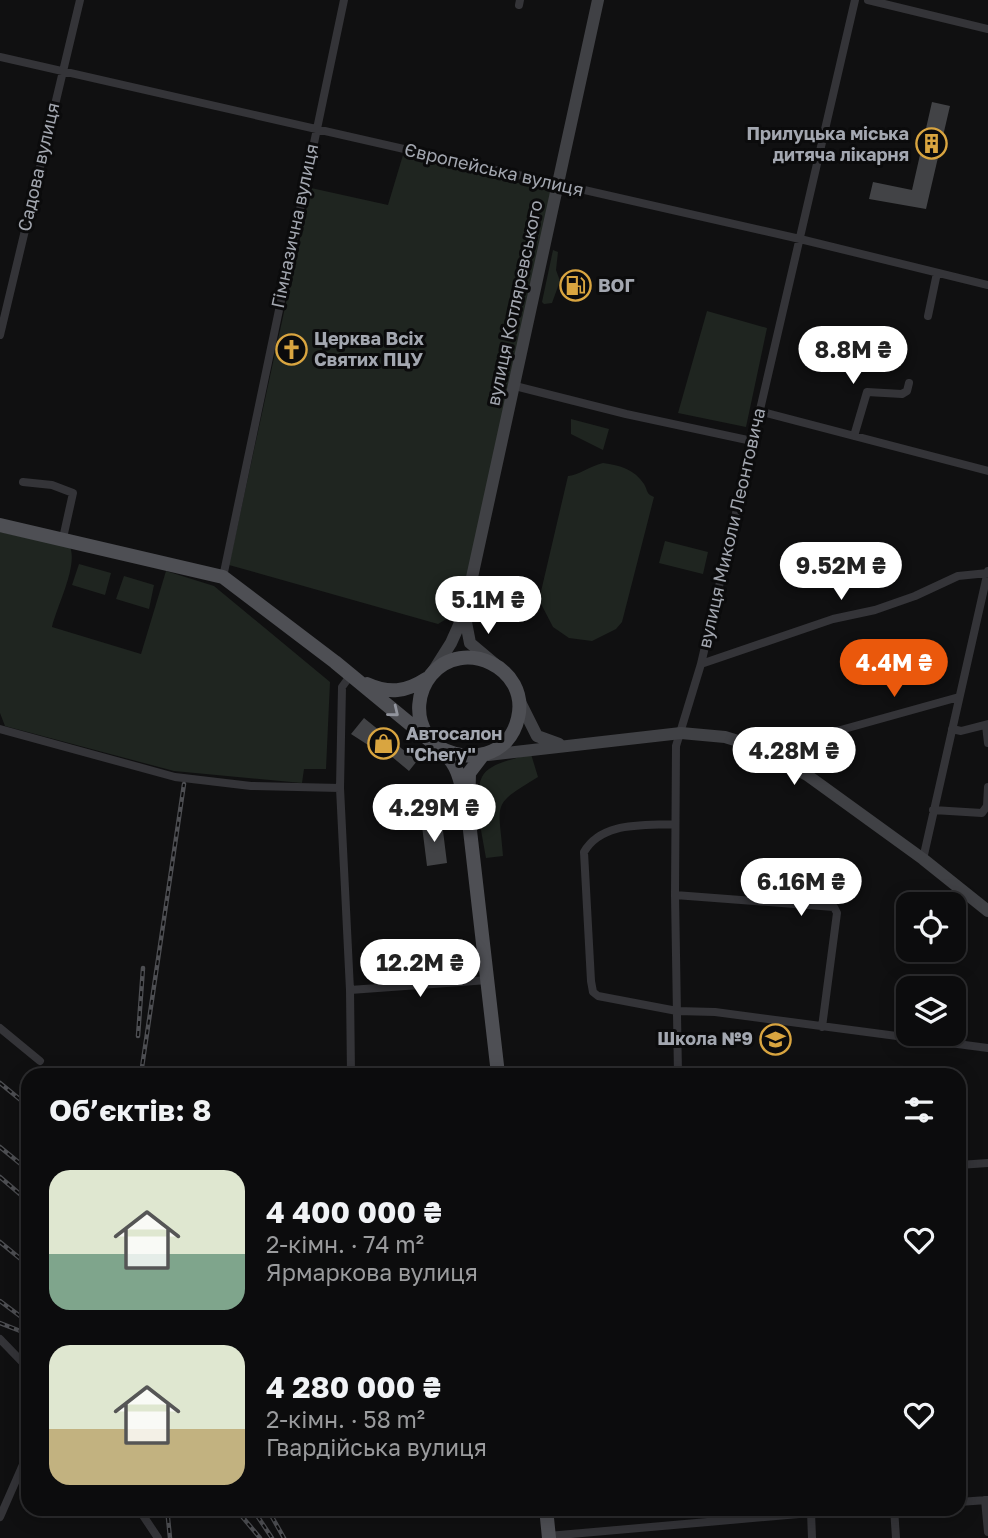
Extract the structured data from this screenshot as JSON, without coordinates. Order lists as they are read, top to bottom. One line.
{"streets":{"main road":["вулиця Котляревського"],"street":["Садова вулиця","Європейська вулиця","Гімназична вулиця","вулиця Миколи Леонтовича"]},"crossings":[["Садова вулиця","Європейська вулиця"],["Європейська вулиця","Гімназична вулиця"],["Європейська вулиця","вулиця Котляревського"],["Європейська вулиця","вулиця Миколи Леонтовича"]],"places":{"building":["Прилуцька міська дитяча лікарня"],"fuel station":["ВОГ"],"church":["Церква Всіх Святих ПЦУ"],"shop":["Автосалон \"Chery\""],"school or university":["Школа №9"]},"page":{"price":["8.8M ₴","9.52M ₴","5.1M ₴","4.4M ₴","4.28M ₴","4.29M ₴","6.16M ₴","12.2M ₴"],"heading":"Об’єктів: 8","list":[{"name":"4 400 000 ₴","note":"2-кімн. · 74 m² · Ярмаркова вулиця"},{"name":"4 280 000 ₴","note":"2-кімн. · 58 m² · Гвардійська вулиця"}]}}
